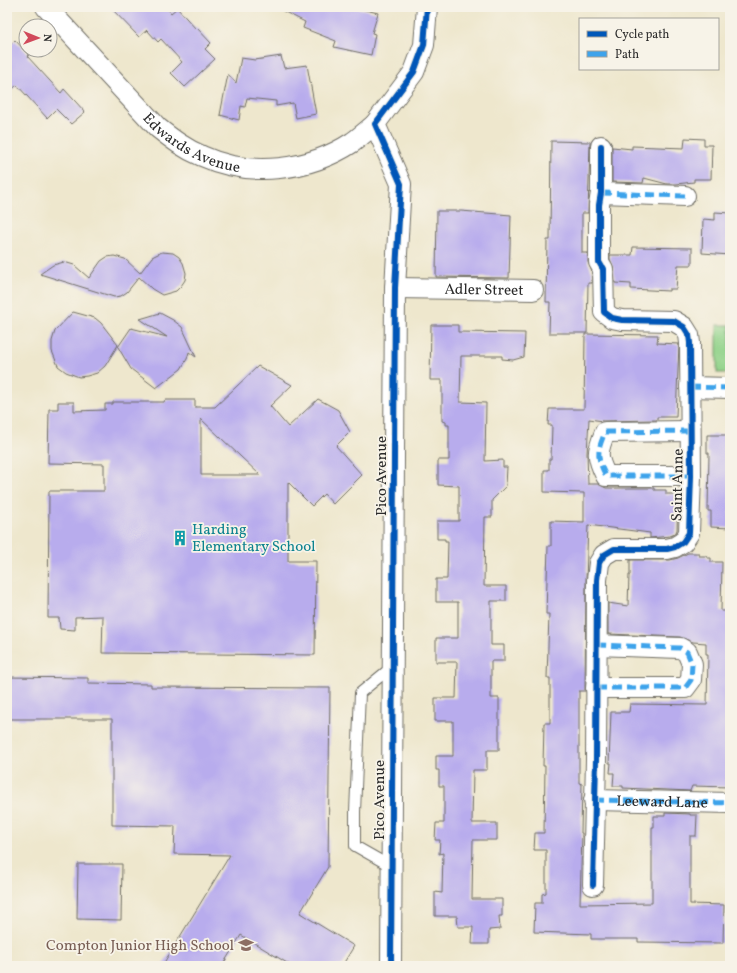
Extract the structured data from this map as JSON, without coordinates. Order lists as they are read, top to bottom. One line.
{"streets":{"street":["Edwards Avenue","Adler Street","Pico Avenue","Saint Anne","Leeward Lane"]},"crossings":[["Edwards Avenue","Pico Avenue"],["Adler Street","Pico Avenue"],["Saint Anne","Leeward Lane"]],"places":{"building":["Harding Elementary School"],"school or university":["Compton Junior High School"]},"legend":["Cycle path","Path"],"north":"right"}
